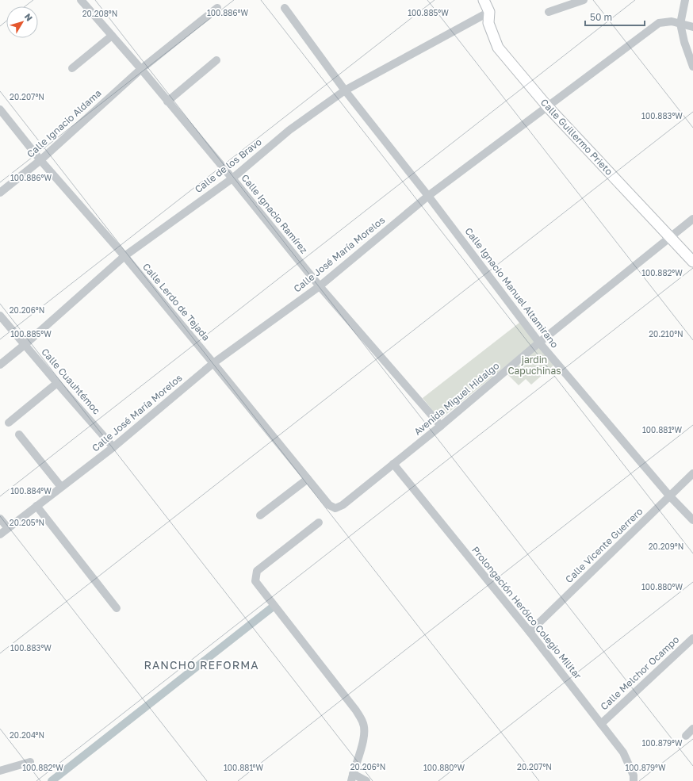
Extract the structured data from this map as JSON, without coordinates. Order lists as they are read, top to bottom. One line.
{"streets":{"main road":["Calle Guillermo Prieto"],"street":["Calle Ignacio Aldama","Calle de los Bravo","Calle Ignacio Ramírez","Calle José María Morelos","Calle Ignacio Manuel Altamirano","Calle Lerdo de Tejada","Calle Cuauhtémoc","Avenida Miguel Hidalgo","Calle Vicente Guerrero","Prolongación Heróico Colegio Militar","Calle Melchor Ocampo"]},"crossings":[["Calle Ignacio Aldama","Calle Ignacio Ramírez"],["Calle Ignacio Aldama","Calle Lerdo de Tejada"],["Calle Guillermo Prieto","Calle de los Bravo"],["Calle Guillermo Prieto","Calle José María Morelos"],["Calle Guillermo Prieto","Avenida Miguel Hidalgo"],["Calle de los Bravo","Calle Ignacio Ramírez"],["Calle de los Bravo","Calle Ignacio Manuel Altamirano"],["Calle de los Bravo","Calle Lerdo de Tejada"],["Calle de los Bravo","Calle Cuauhtémoc"],["Calle Ignacio Ramírez","Calle José María Morelos"],["Calle Ignacio Ramírez","Avenida Miguel Hidalgo"],["Calle José María Morelos","Calle Ignacio Manuel Altamirano"],["Calle José María Morelos","Calle Lerdo de Tejada"],["Calle José María Morelos","Calle Cuauhtémoc"],["Calle Ignacio Manuel Altamirano","Avenida Miguel Hidalgo"],["Calle Ignacio Manuel Altamirano","Calle Vicente Guerrero"],["Calle Lerdo de Tejada","Avenida Miguel Hidalgo"],["Avenida Miguel Hidalgo","Prolongación Heróico Colegio Militar"],["Calle Vicente Guerrero","Prolongación Heróico Colegio Militar"],["Prolongación Heróico Colegio Militar","Calle Melchor Ocampo"]],"districts":["RANCHO REFORMA"],"parks":["jardin Capuchinas"],"scale_bar":"50 m","north":"top right","coordinates":["100.886°W","100.885°W","20.208°N","20.207°N","100.883°W","100.882°W","20.206°N","20.210°N","100.881°W","100.884°W","20.205°N","20.209°N","100.880°W","20.204°N","100.879°W"]}
